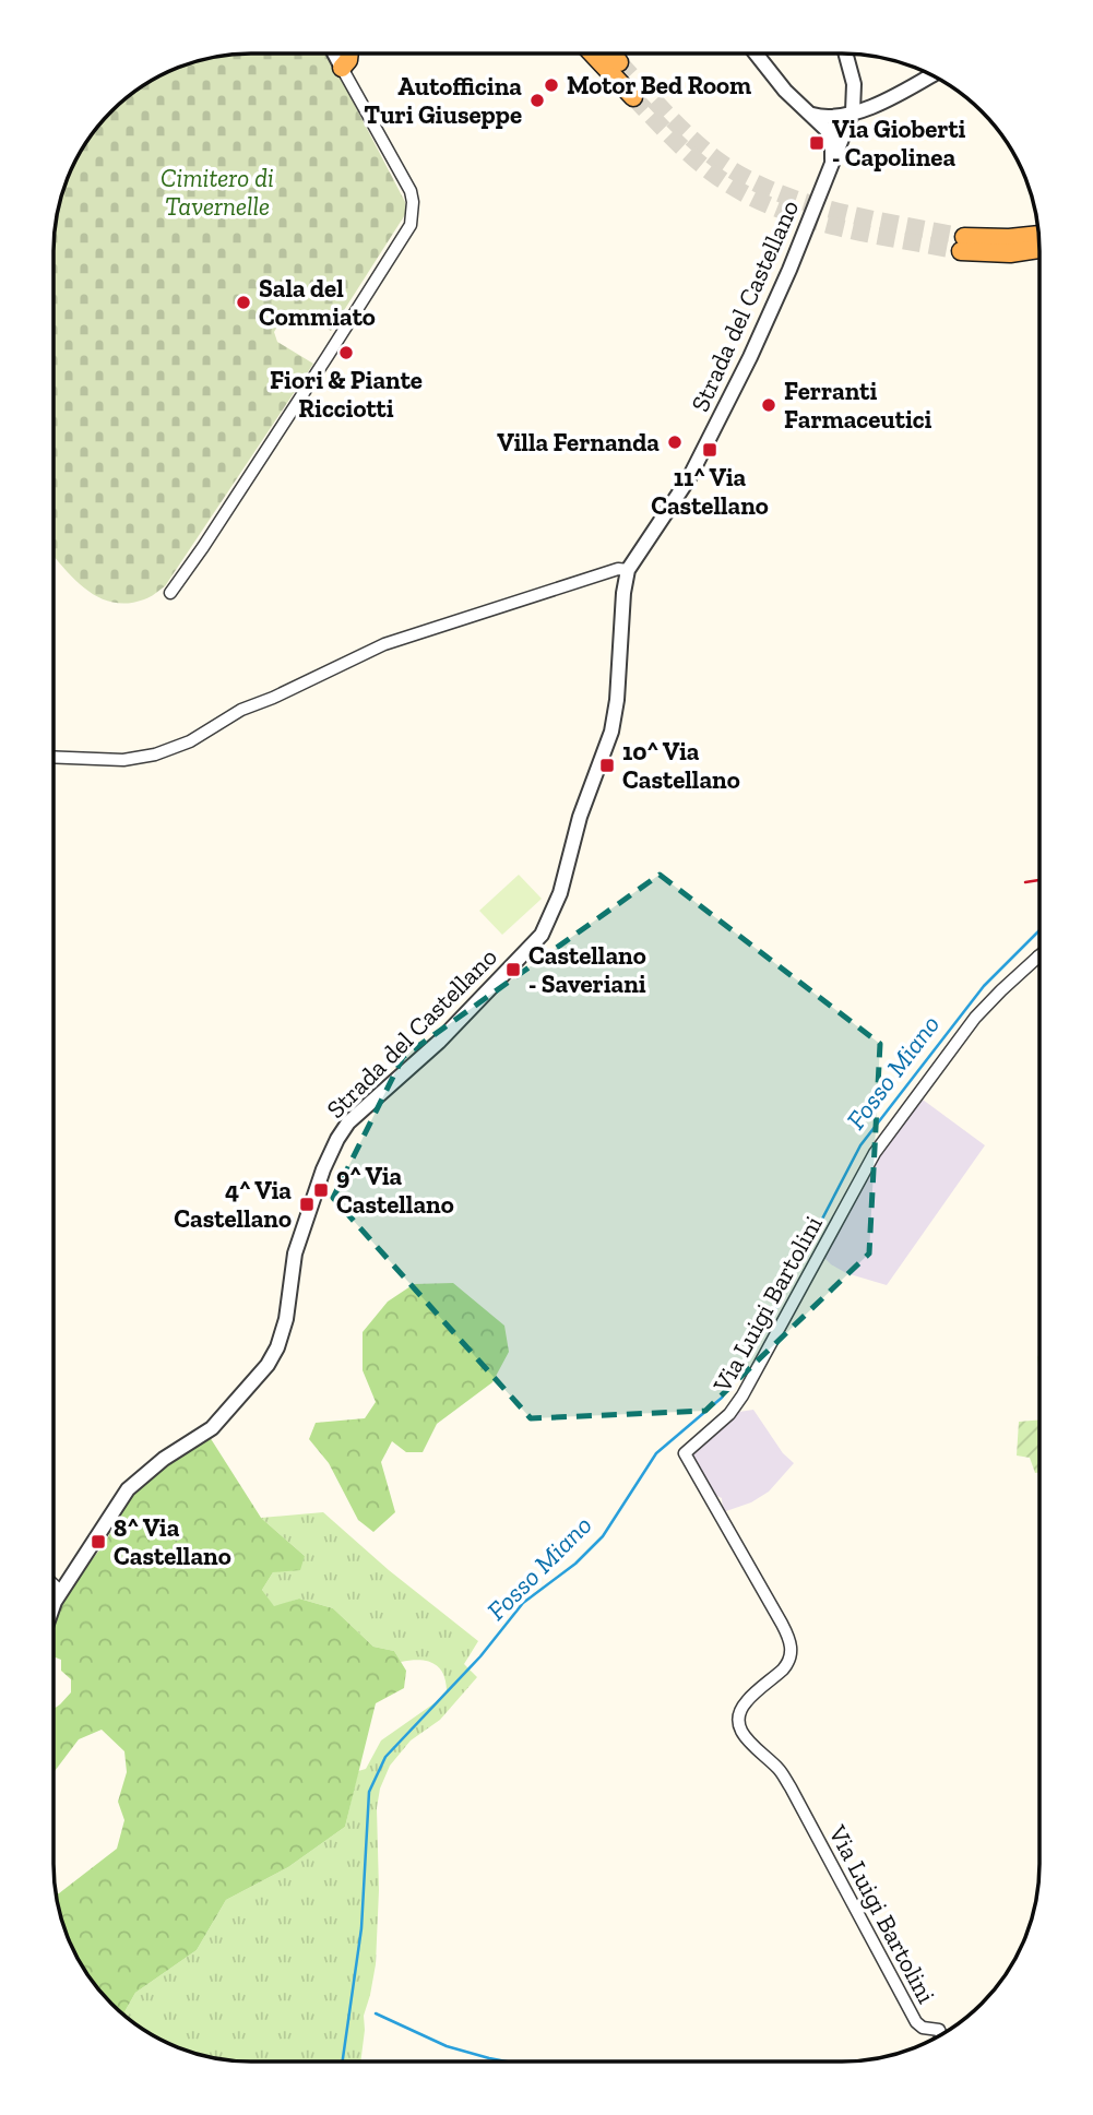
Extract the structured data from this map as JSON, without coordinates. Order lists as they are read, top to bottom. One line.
{"streets":{"street":["Strada del Castellano","Via Luigi Bartolini"]},"water":["Fosso Miano"],"parks":["Cimitero di Tavernelle"],"places":{"other":["Motor Bed Room","Autofficina Turi Giuseppe","Sala del Commiato","Fiori & Piante Ricciotti","Ferranti Farmaceutici","Villa Fernanda"],"transit":["Via Gioberti - Capolinea","11^ Via Castellano","10^ Via Castellano","Castellano - Saveriani","9^ Via Castellano","4^ Via Castellano","8^ Via Castellano"]}}
